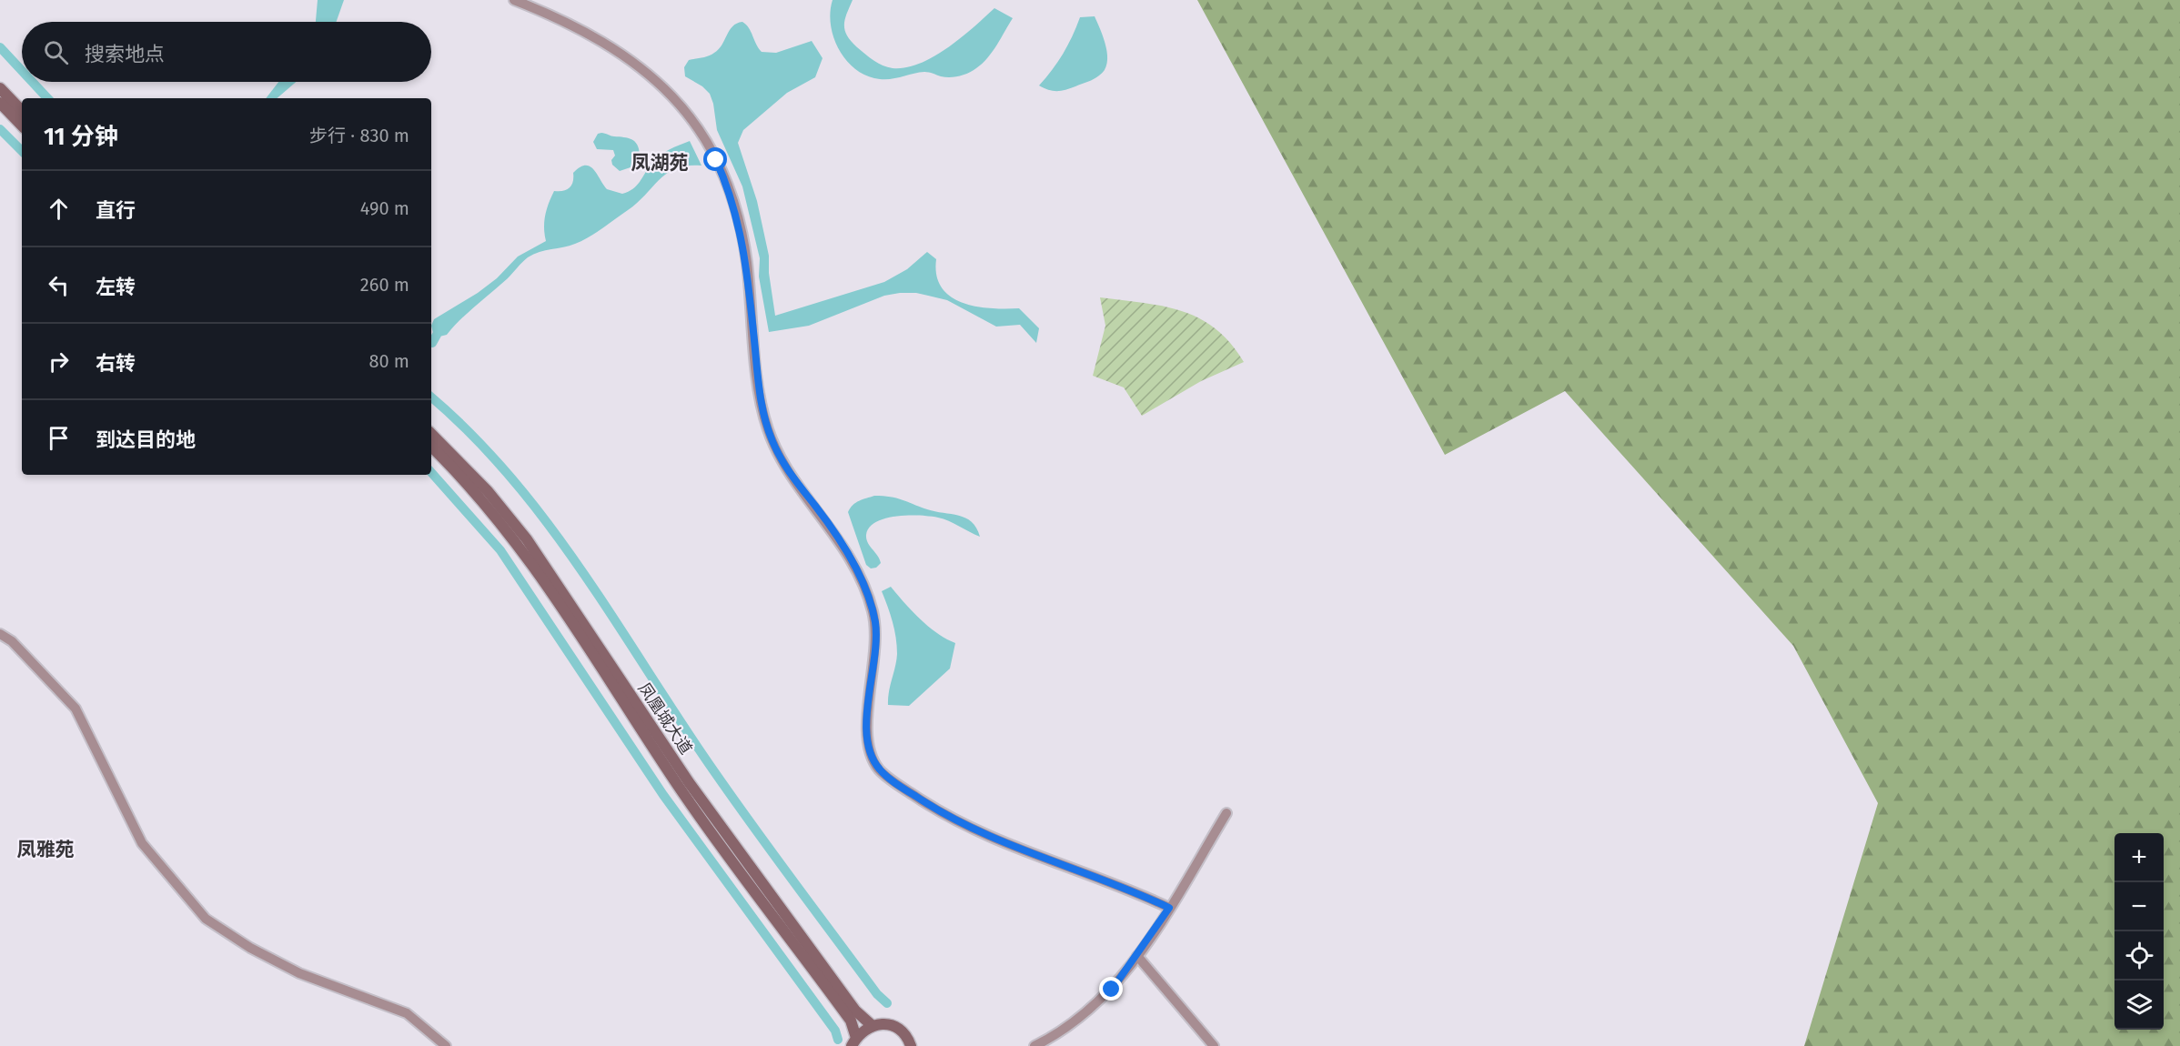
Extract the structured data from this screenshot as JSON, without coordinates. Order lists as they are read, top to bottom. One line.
{"streets":{"main road":["凤凰城大道"]},"districts":["凤湖苑","凤雅苑"],"page":{"search":"搜索地点","heading":["11 分钟","步行 · 830 m"],"list":[["直行","490 m"],["左转","260 m"],["右转","80 m"],"到达目的地"],"map_buttons":["+","−"]}}
